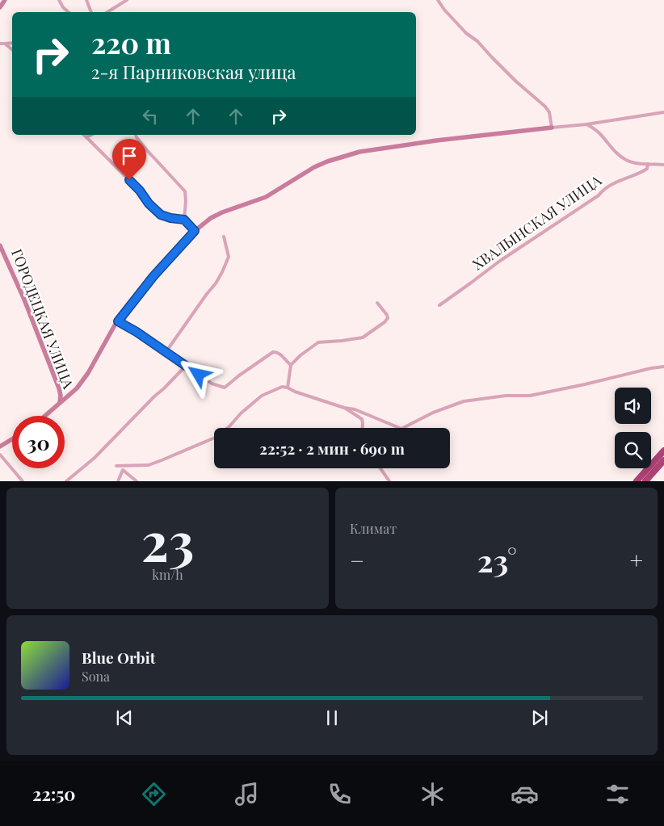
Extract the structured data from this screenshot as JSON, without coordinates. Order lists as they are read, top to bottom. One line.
{"streets":{"street":["ХВАЛЫНСКАЯ УЛИЦА","ГОРОДЕЦКАЯ УЛИЦА"]},"page":{"turn":["220 m","2-я Парниковская улица"],"limit":"30","trip":"22:52 · 2 мин · 690 m","tile":[["23","km/h"],"Климат"],"heat":["−","23°","+"],"song":["Blue Orbit","Sona"],"tabs":"22:50"}}
